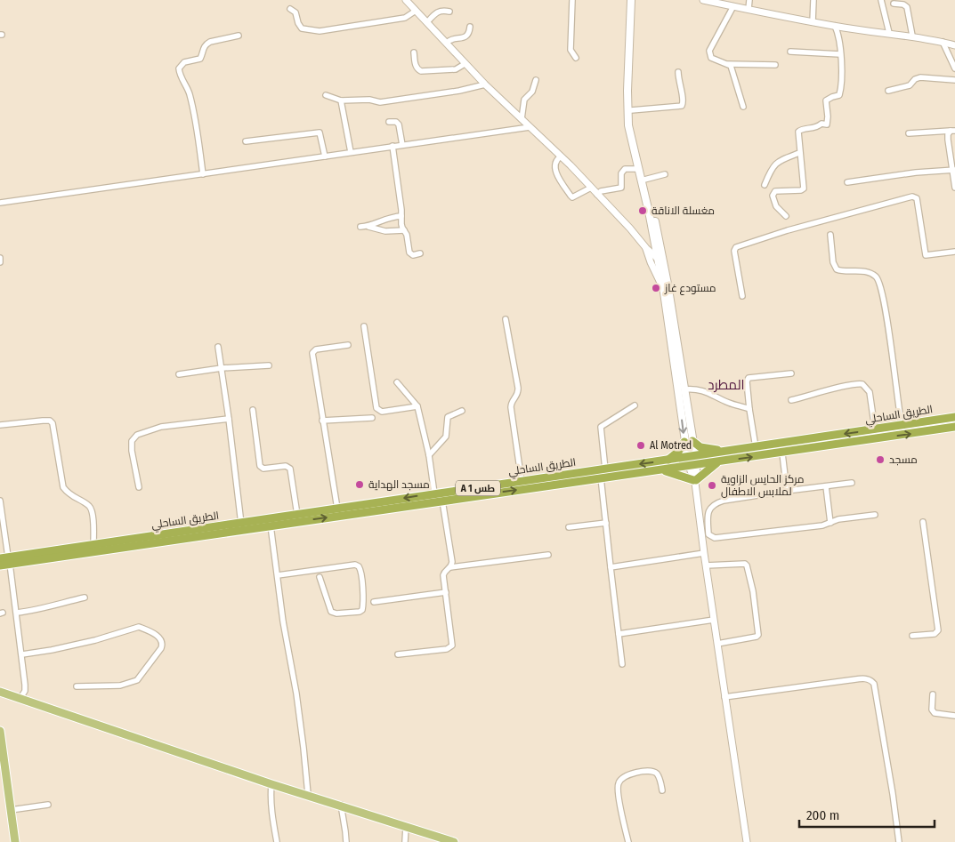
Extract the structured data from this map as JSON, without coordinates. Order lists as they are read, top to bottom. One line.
{"streets":{"highway":["الطريق الساحلي","A 1 طس"]},"districts":["المطرد"],"places":["مغسلة الاناقة","مستودع غاز","Al Motred","مسجد","مسجد الهداية","مركز الحايس الزاوية لملابس الاطفال"],"scale_bar":"200 m"}
